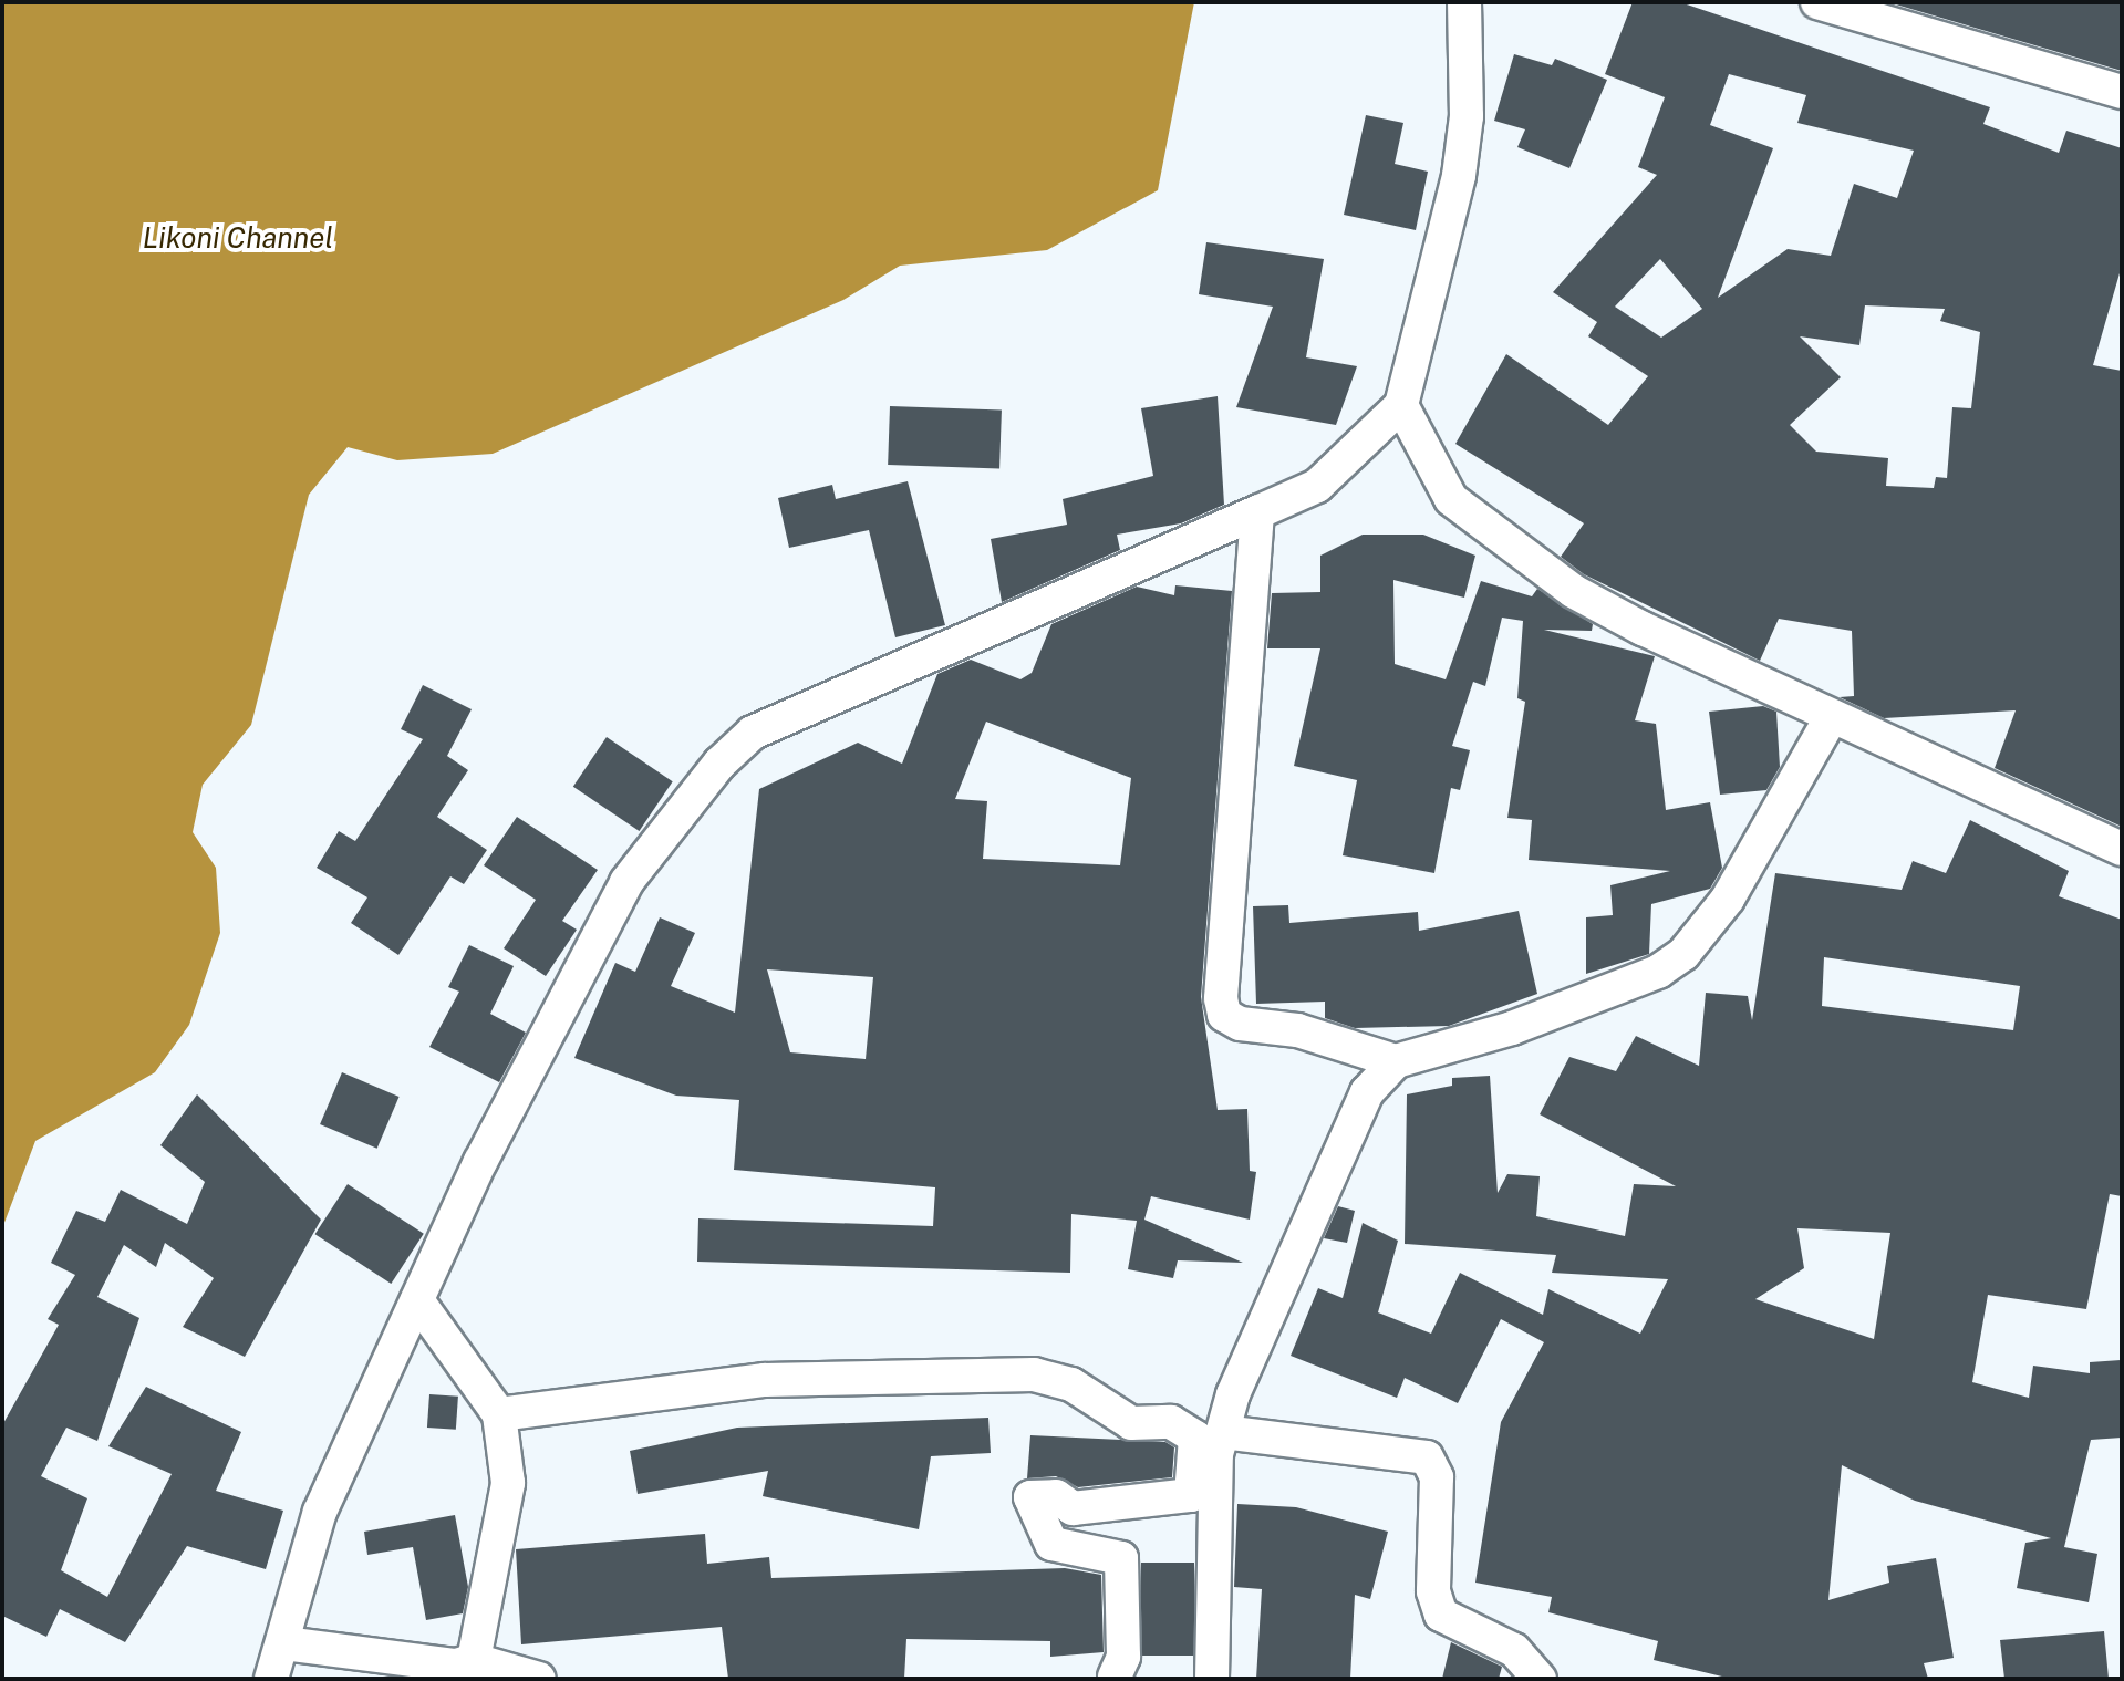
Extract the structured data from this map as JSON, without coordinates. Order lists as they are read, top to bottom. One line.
{"water":["Likoni Channel"]}
